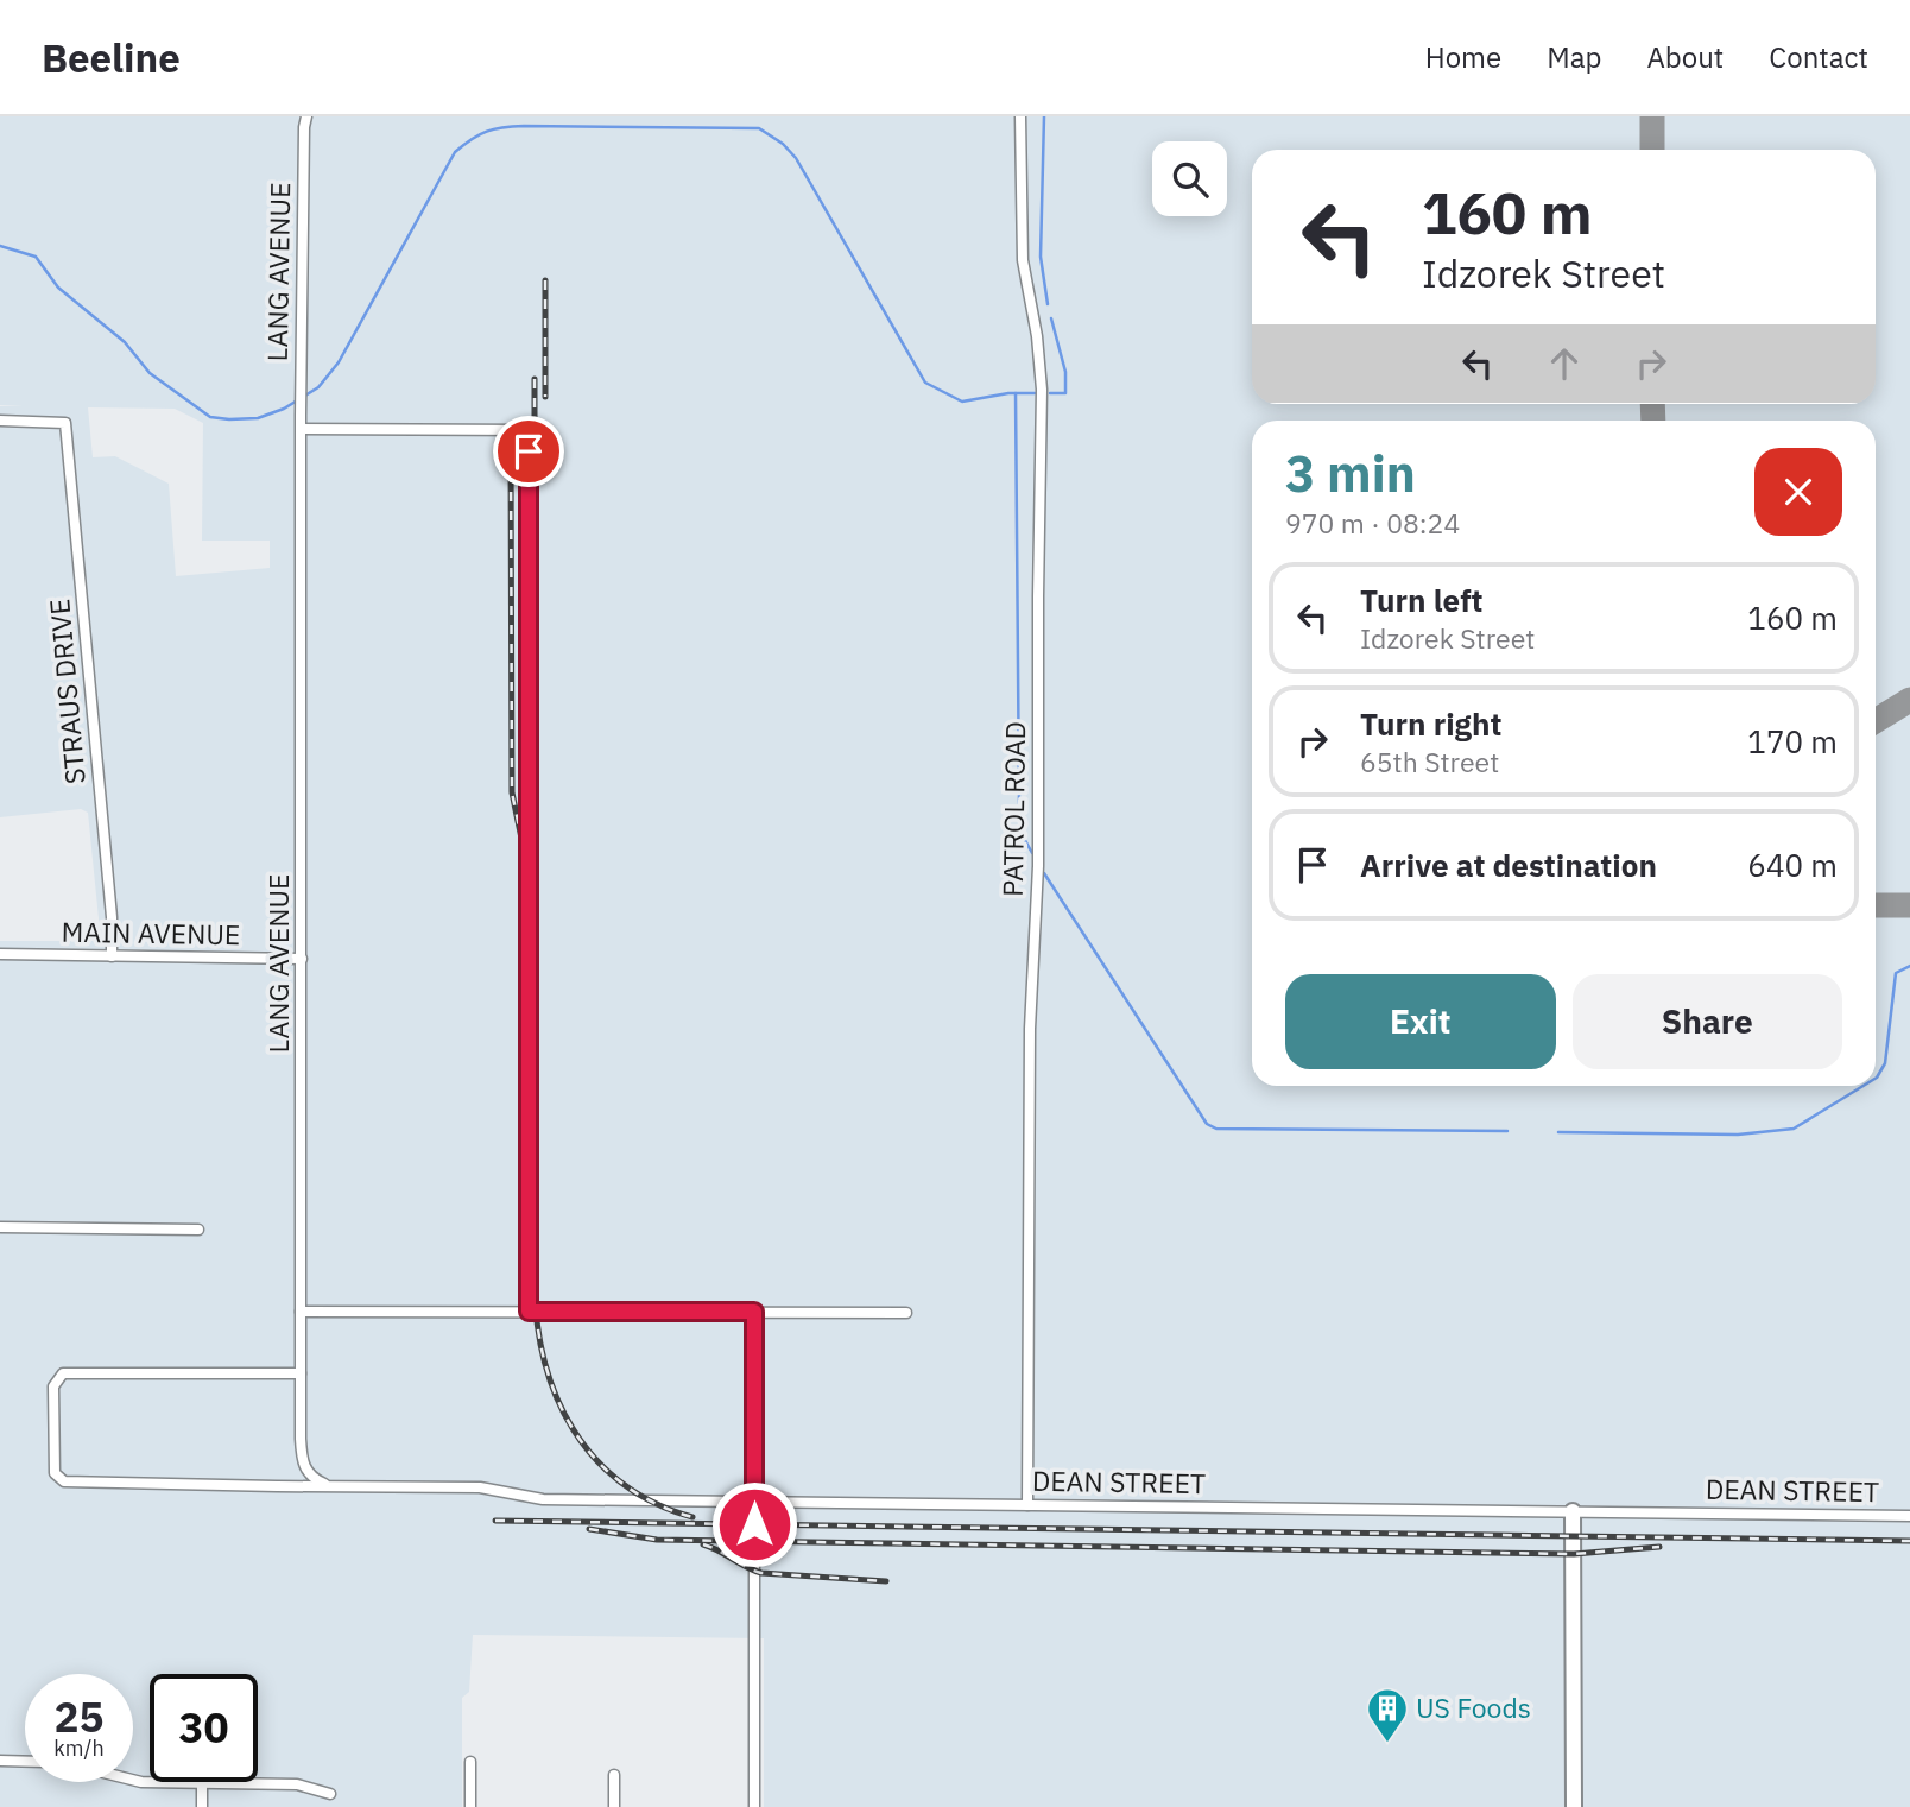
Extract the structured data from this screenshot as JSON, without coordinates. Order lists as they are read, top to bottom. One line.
{"streets":{"street":["LANG AVENUE","STRAUS DRIVE","PATROL ROAD","MAIN AVENUE","DEAN STREET"]},"crossings":[["LANG AVENUE","MAIN AVENUE"],["LANG AVENUE","DEAN STREET"],["STRAUS DRIVE","MAIN AVENUE"],["PATROL ROAD","DEAN STREET"]],"places":{"building":["US Foods"]},"page":{"header":"Beeline","nav":["Home","Map","About","Contact"],"turn":["160 m","Idzorek Street"],"heading":["3 min","970 m · 08:24"],"list":[{"name":"Turn left","note":"Idzorek Street","value":"160 m"},{"name":"Turn right","note":"65th Street","value":"170 m"},{"name":"Arrive at destination","value":"640 m"}],"buttons":["Exit","Share"],"speed":"25 km/h","limit":"30"}}
